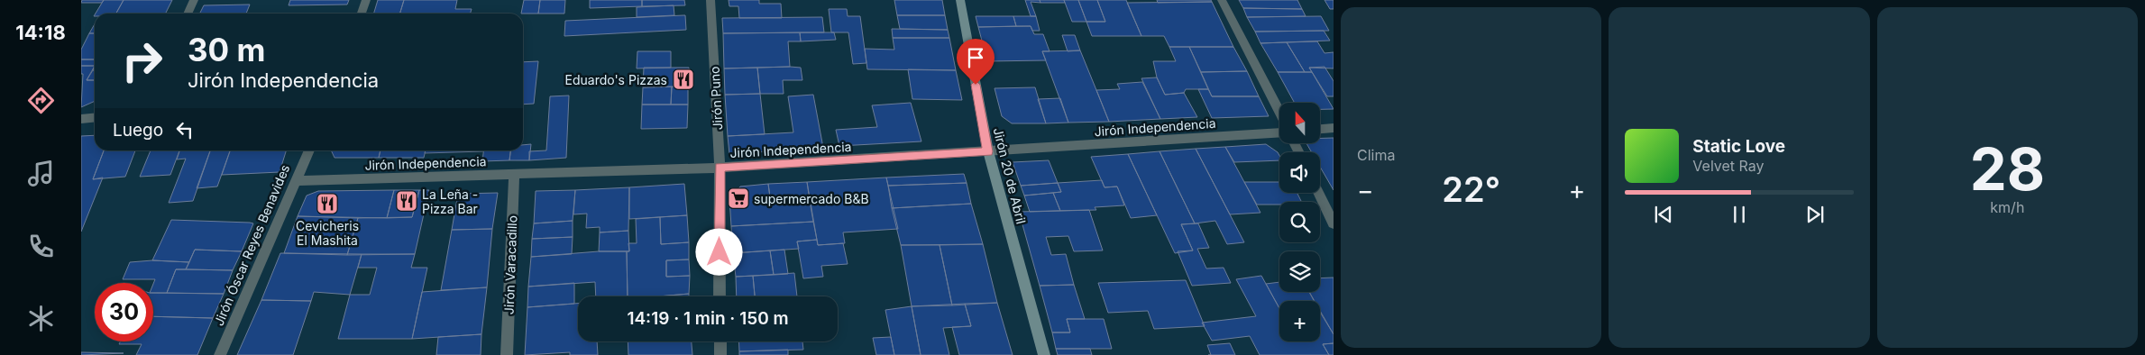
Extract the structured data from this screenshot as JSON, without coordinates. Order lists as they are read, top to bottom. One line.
{"streets":{"street":["Jirón Puno","Jirón Independencia","Jirón 20 de Abril","Jirón Óscar Reyes Benavides","Jirón Varacadillo"]},"crossings":[["Jirón Puno","Jirón Independencia"],["Jirón Independencia","Jirón 20 de Abril"],["Jirón Independencia","Jirón Óscar Reyes Benavides"],["Jirón Independencia","Jirón Varacadillo"]],"places":{"restaurant":["Eduardo's Pizzas","La Leña - Pizza Bar","Cevicheris El Mashita"],"supermarket":["supermercado B&B"]},"north":"top","page":{"tabs":"14:18","tile":["Clima",["28","km/h"]],"turn":["30 m","Jirón Independencia"],"map_buttons":"+","then":"Luego","song":["Static Love","Velvet Ray"],"heat":["−","22°","+"],"limit":"30","trip":"14:19 · 1 min · 150 m"}}
